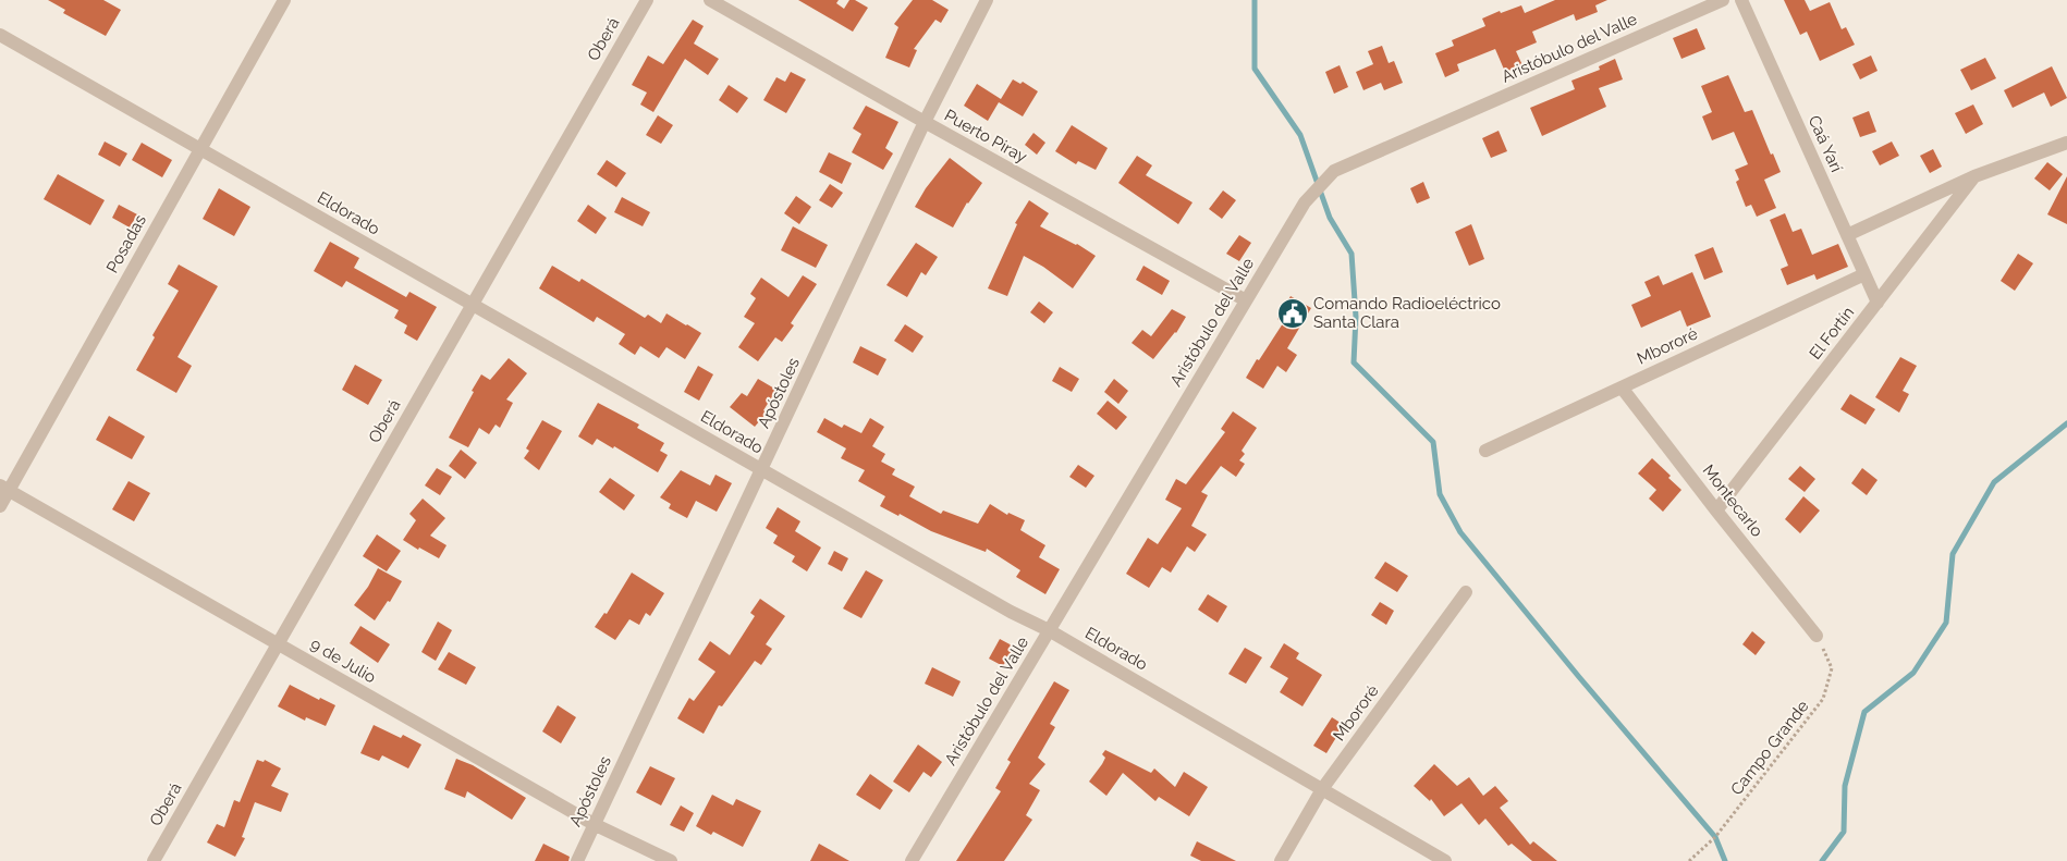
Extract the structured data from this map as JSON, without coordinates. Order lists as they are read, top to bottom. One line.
{"streets":{"street":["Oberá","Aristóbulo del Valle","Puerto Piray","Caá Yarí","Eldorado","Posadas","El Fortín","Mbororé","Apóstoles","Montecarlo","9 de Julio"],"path":["Campo Grande"]},"crossings":[["Oberá","Eldorado"],["Oberá","9 de Julio"],["Aristóbulo del Valle","Puerto Piray"],["Aristóbulo del Valle","Eldorado"],["Puerto Piray","Apóstoles"],["Caá Yarí","El Fortín"],["Caá Yarí","Mbororé"],["Eldorado","Posadas"],["Eldorado","Mbororé"],["Eldorado","Apóstoles"],["Posadas","9 de Julio"],["El Fortín","Montecarlo"],["Mbororé","Montecarlo"],["Apóstoles","9 de Julio"],["Montecarlo","Campo Grande"]],"places":{"public building":["Comando Radioeléctrico Santa Clara"]}}
